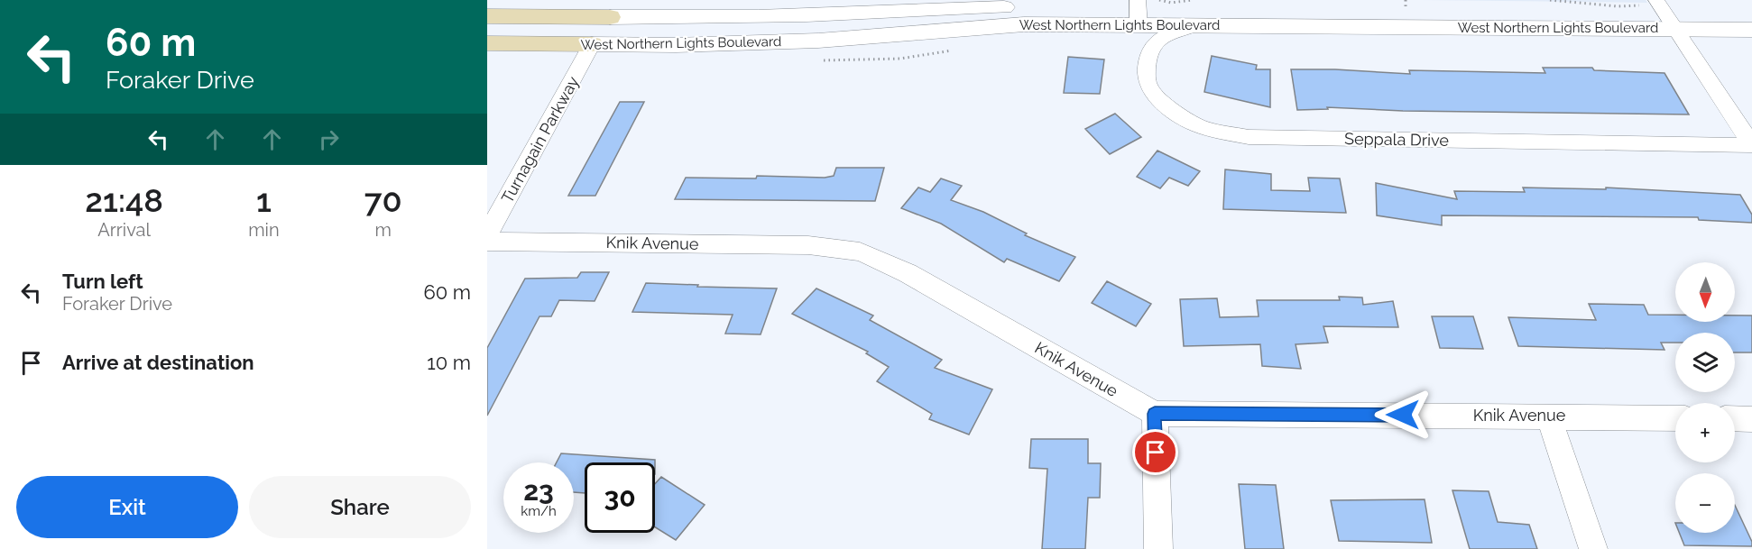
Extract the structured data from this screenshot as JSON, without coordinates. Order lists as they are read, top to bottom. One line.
{"streets":{"main road":["West Northern Lights Boulevard"],"street":["Turnagain Parkway","Seppala Drive","Knik Avenue"]},"crossings":[["West Northern Lights Boulevard","Turnagain Parkway"],["West Northern Lights Boulevard","Seppala Drive"]],"north":"bottom","page":{"turn":["60 m","Foraker Drive"],"eta":["21:48","Arrival","1","min","70","m"],"list":[{"name":"Turn left","note":"Foraker Drive","value":"60 m"},{"name":"Arrive at destination","value":"10 m"}],"map_buttons":["+","−"],"speed":"23 km/h","limit":"30","buttons":["Exit","Share"]}}
